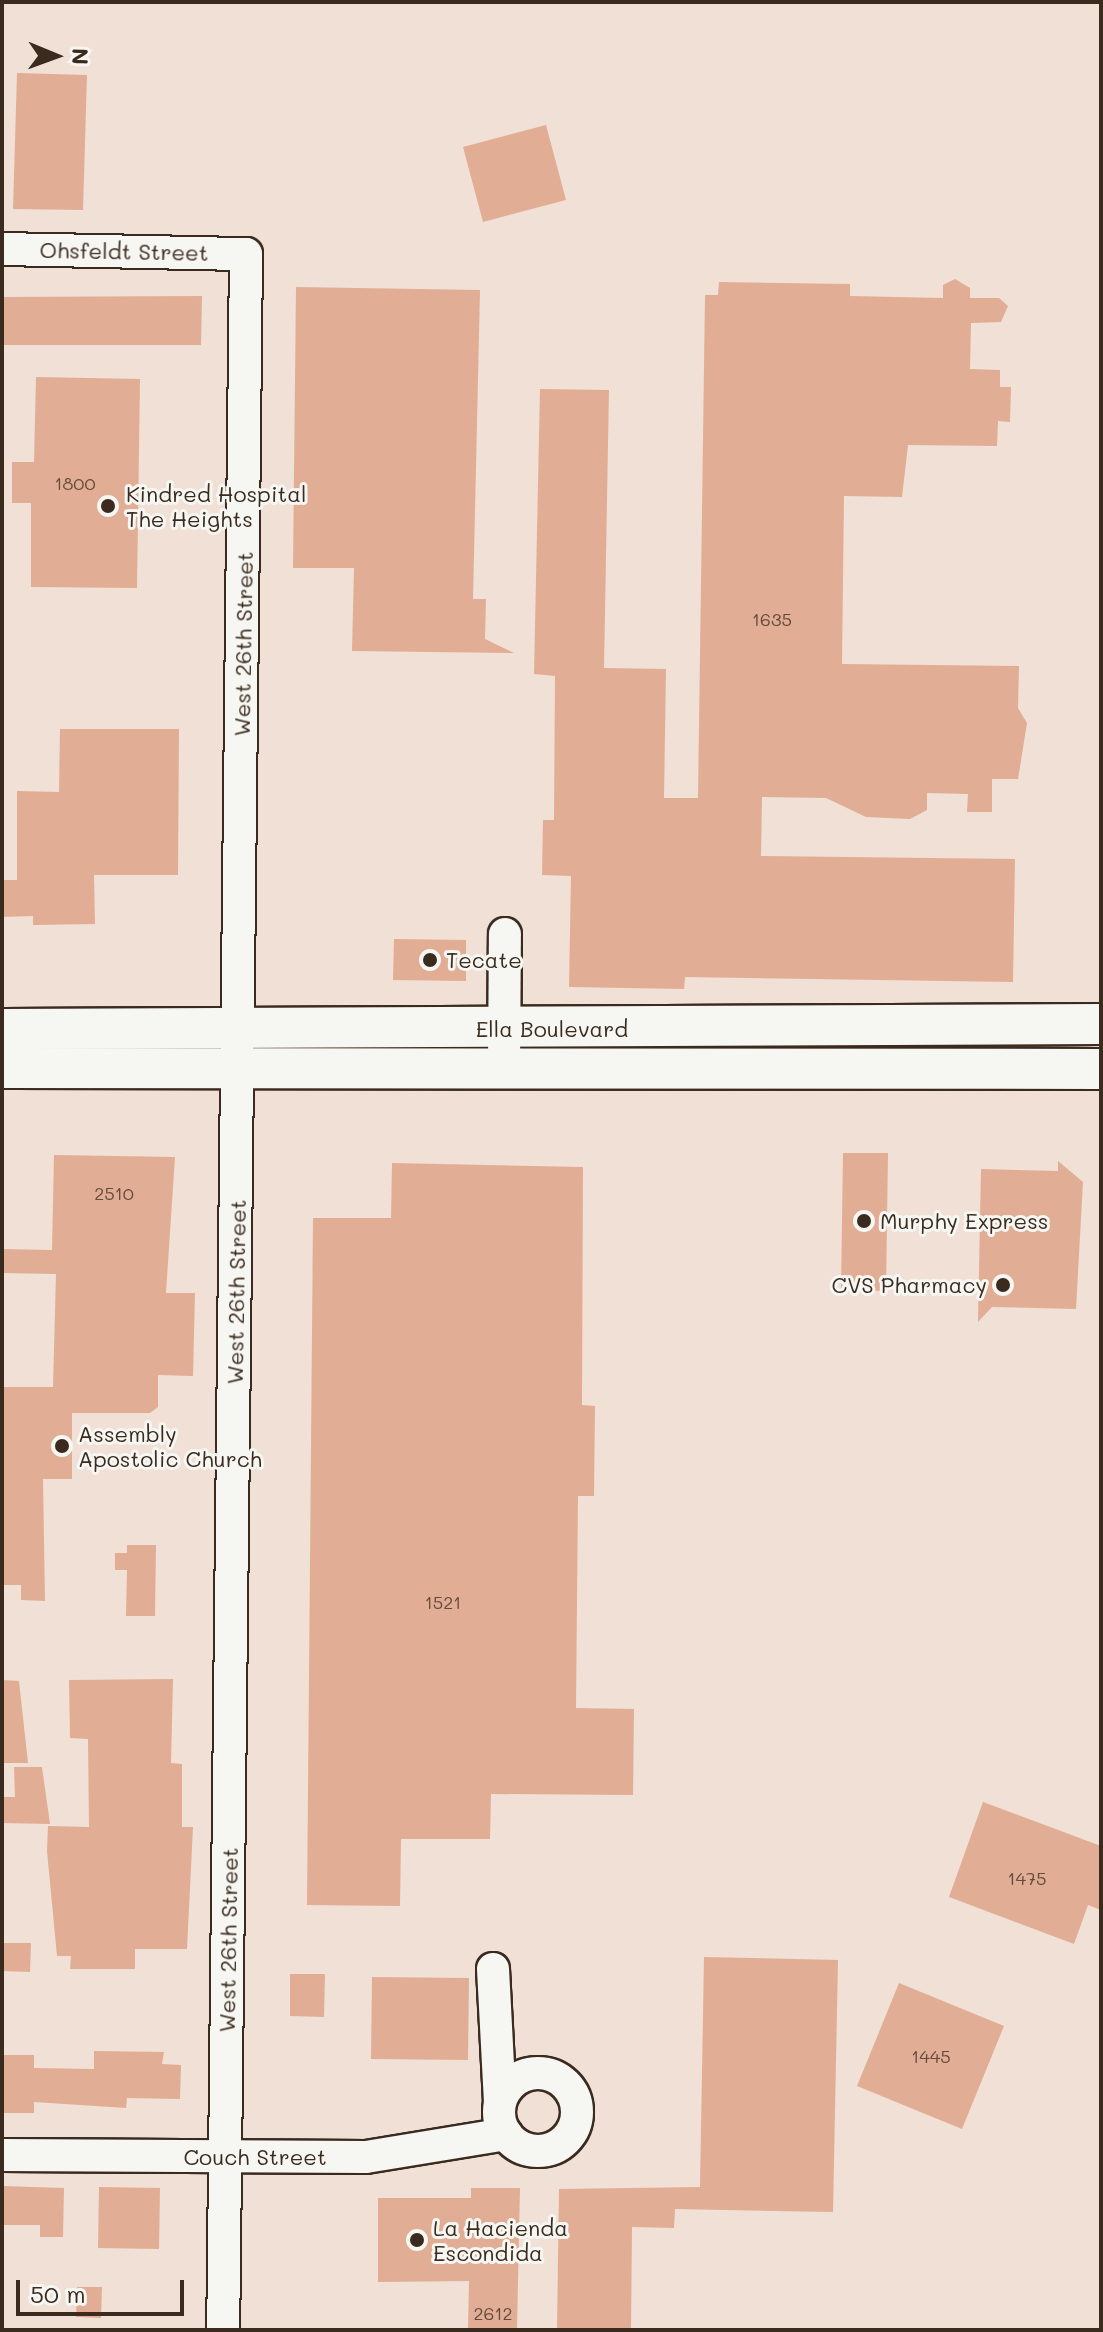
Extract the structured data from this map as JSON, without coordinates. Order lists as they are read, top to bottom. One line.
{"streets":{"main road":["Ella Boulevard"],"street":["Ohsfeldt Street","West 26th Street","Couch Street"]},"crossings":[["Ohsfeldt Street","West 26th Street"],["West 26th Street","Ella Boulevard"],["West 26th Street","Couch Street"]],"places":["Kindred Hospital The Heights","Tecate","Murphy Express","CVS Pharmacy","Assembly Apostolic Church","La Hacienda Escondida"],"house_numbers":["1800","1635","2510","1521","1475","1445","2612"],"scale_bar":"50 m","north":"right"}
